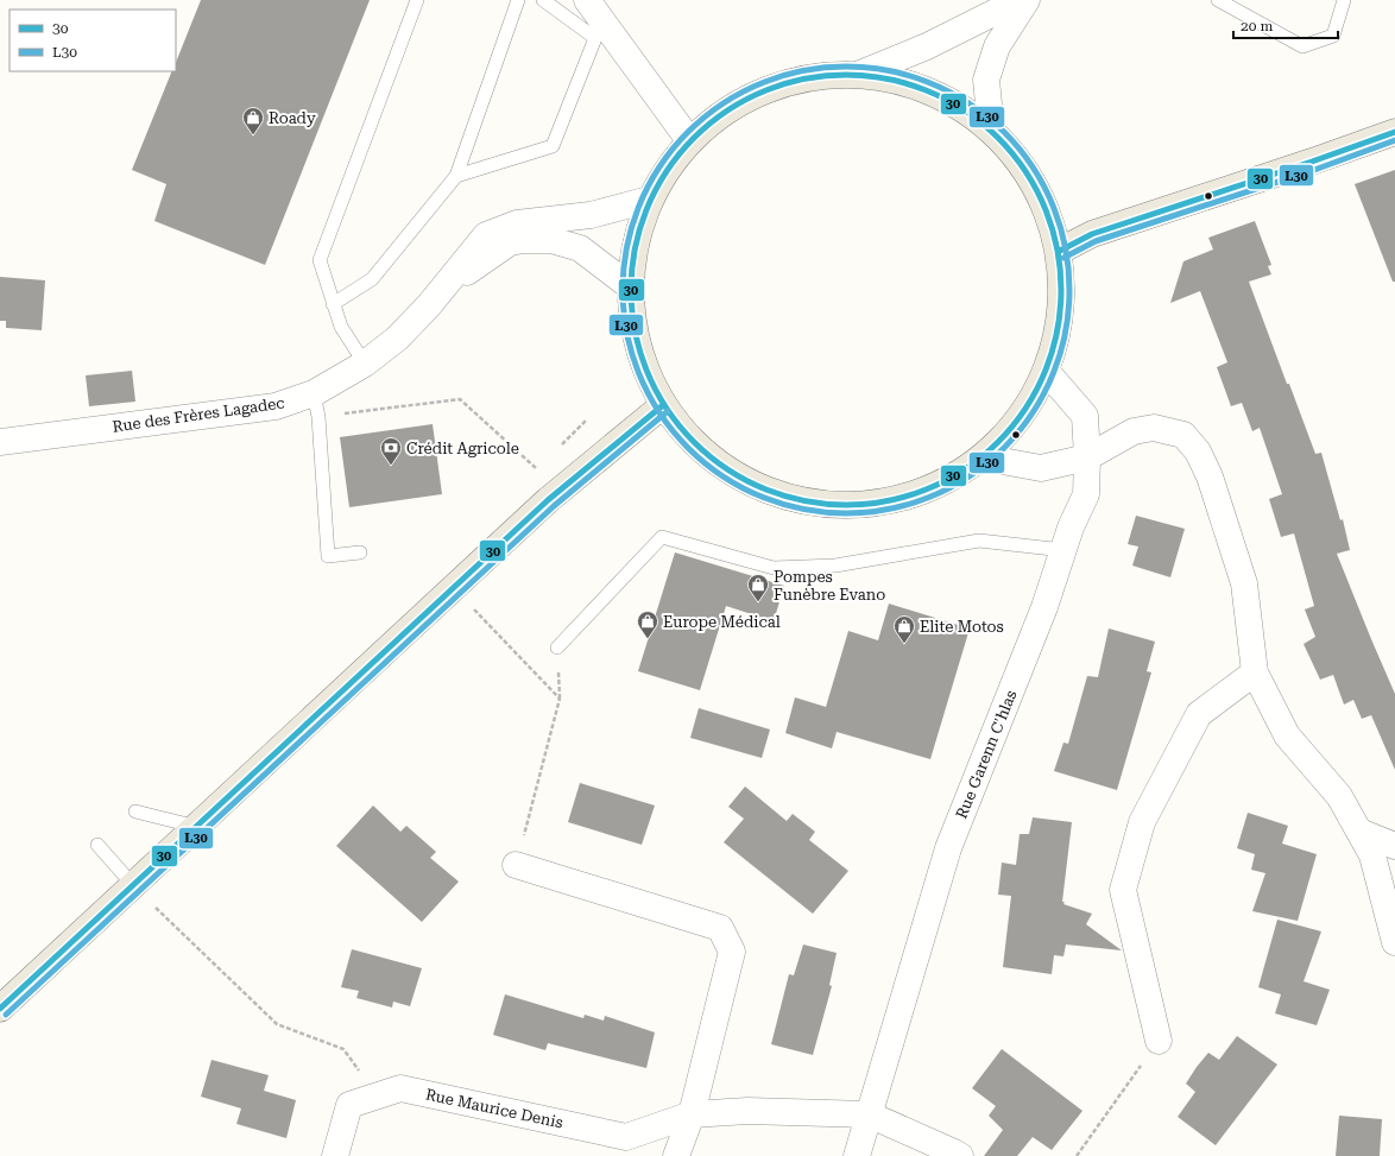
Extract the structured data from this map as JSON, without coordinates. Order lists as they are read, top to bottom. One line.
{"streets":{"street":["Rue des Frères Lagadec","Rue Garenn C'hlas","Rue Maurice Denis"]},"crossings":[["Rue Garenn C'hlas","Rue Maurice Denis"]],"places":{"shop":["Roady","Pompes Funèbre Evano","Europe Médical","Elite Motos"],"bank":["Crédit Agricole"]},"lines":["transit line L30","transit line 30"],"legend":["30","L30"],"scale_bar":"20 m"}
